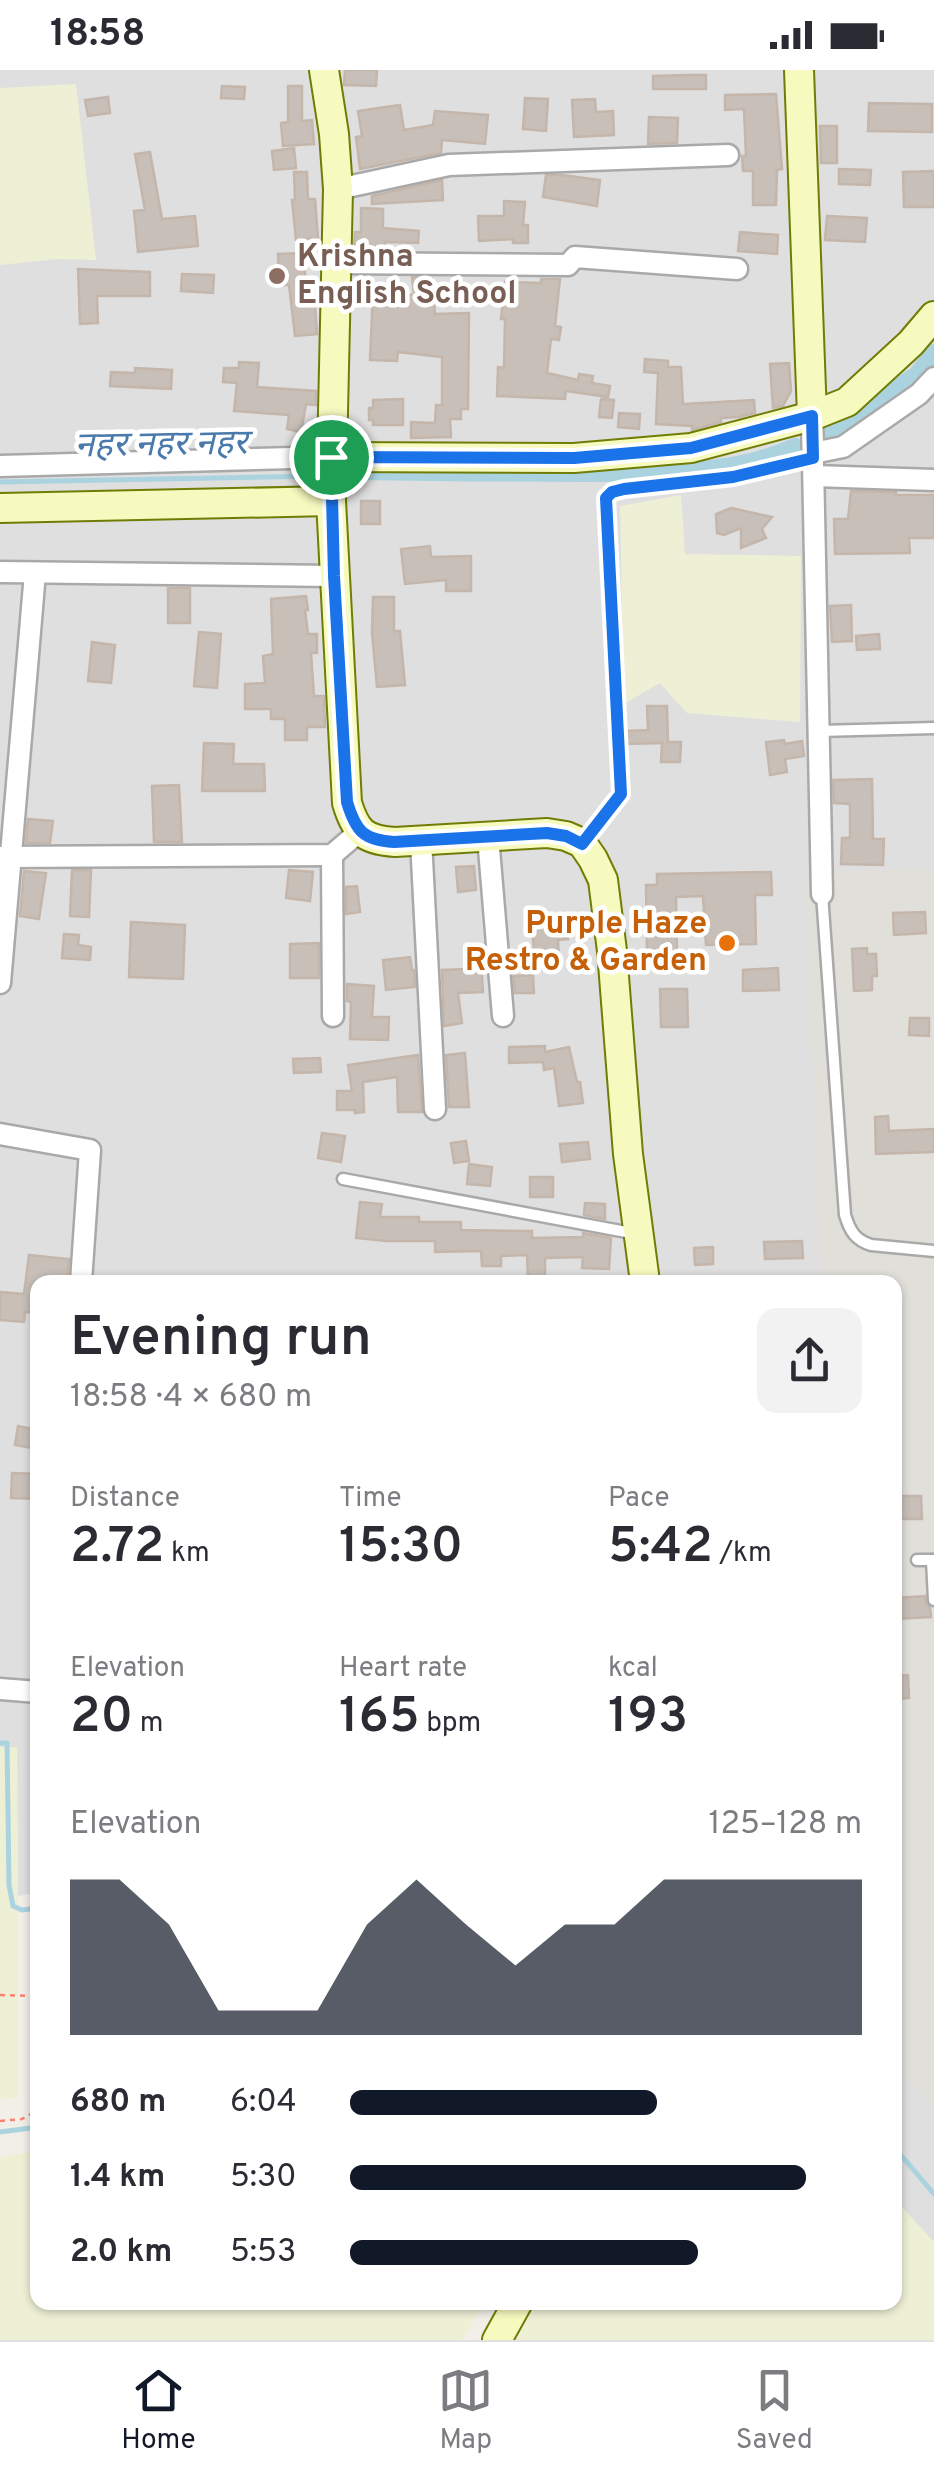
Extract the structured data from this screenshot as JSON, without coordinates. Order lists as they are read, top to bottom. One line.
{"water":["नहर नहर नहर"],"places":["Krishna English School","Purple Haze Restro & Garden"],"page":{"status":"18:58","heading":["Evening run","18:58 · 4 × 680 m"],"stats":[["Distance","2.72 km"],["Time","15:30"],["Pace","5:42 /km"],["Elevation","20 m"],["Heart rate","165 bpm"],["kcal","193"]],"chart":["Elevation","125–128 m"],"list":[{"name":"680 m","note":"6:04"},{"name":"1.4 km","note":"5:30"},{"name":"2.0 km","note":"5:53"}],"tabs":["Home","Map","Saved"]}}
